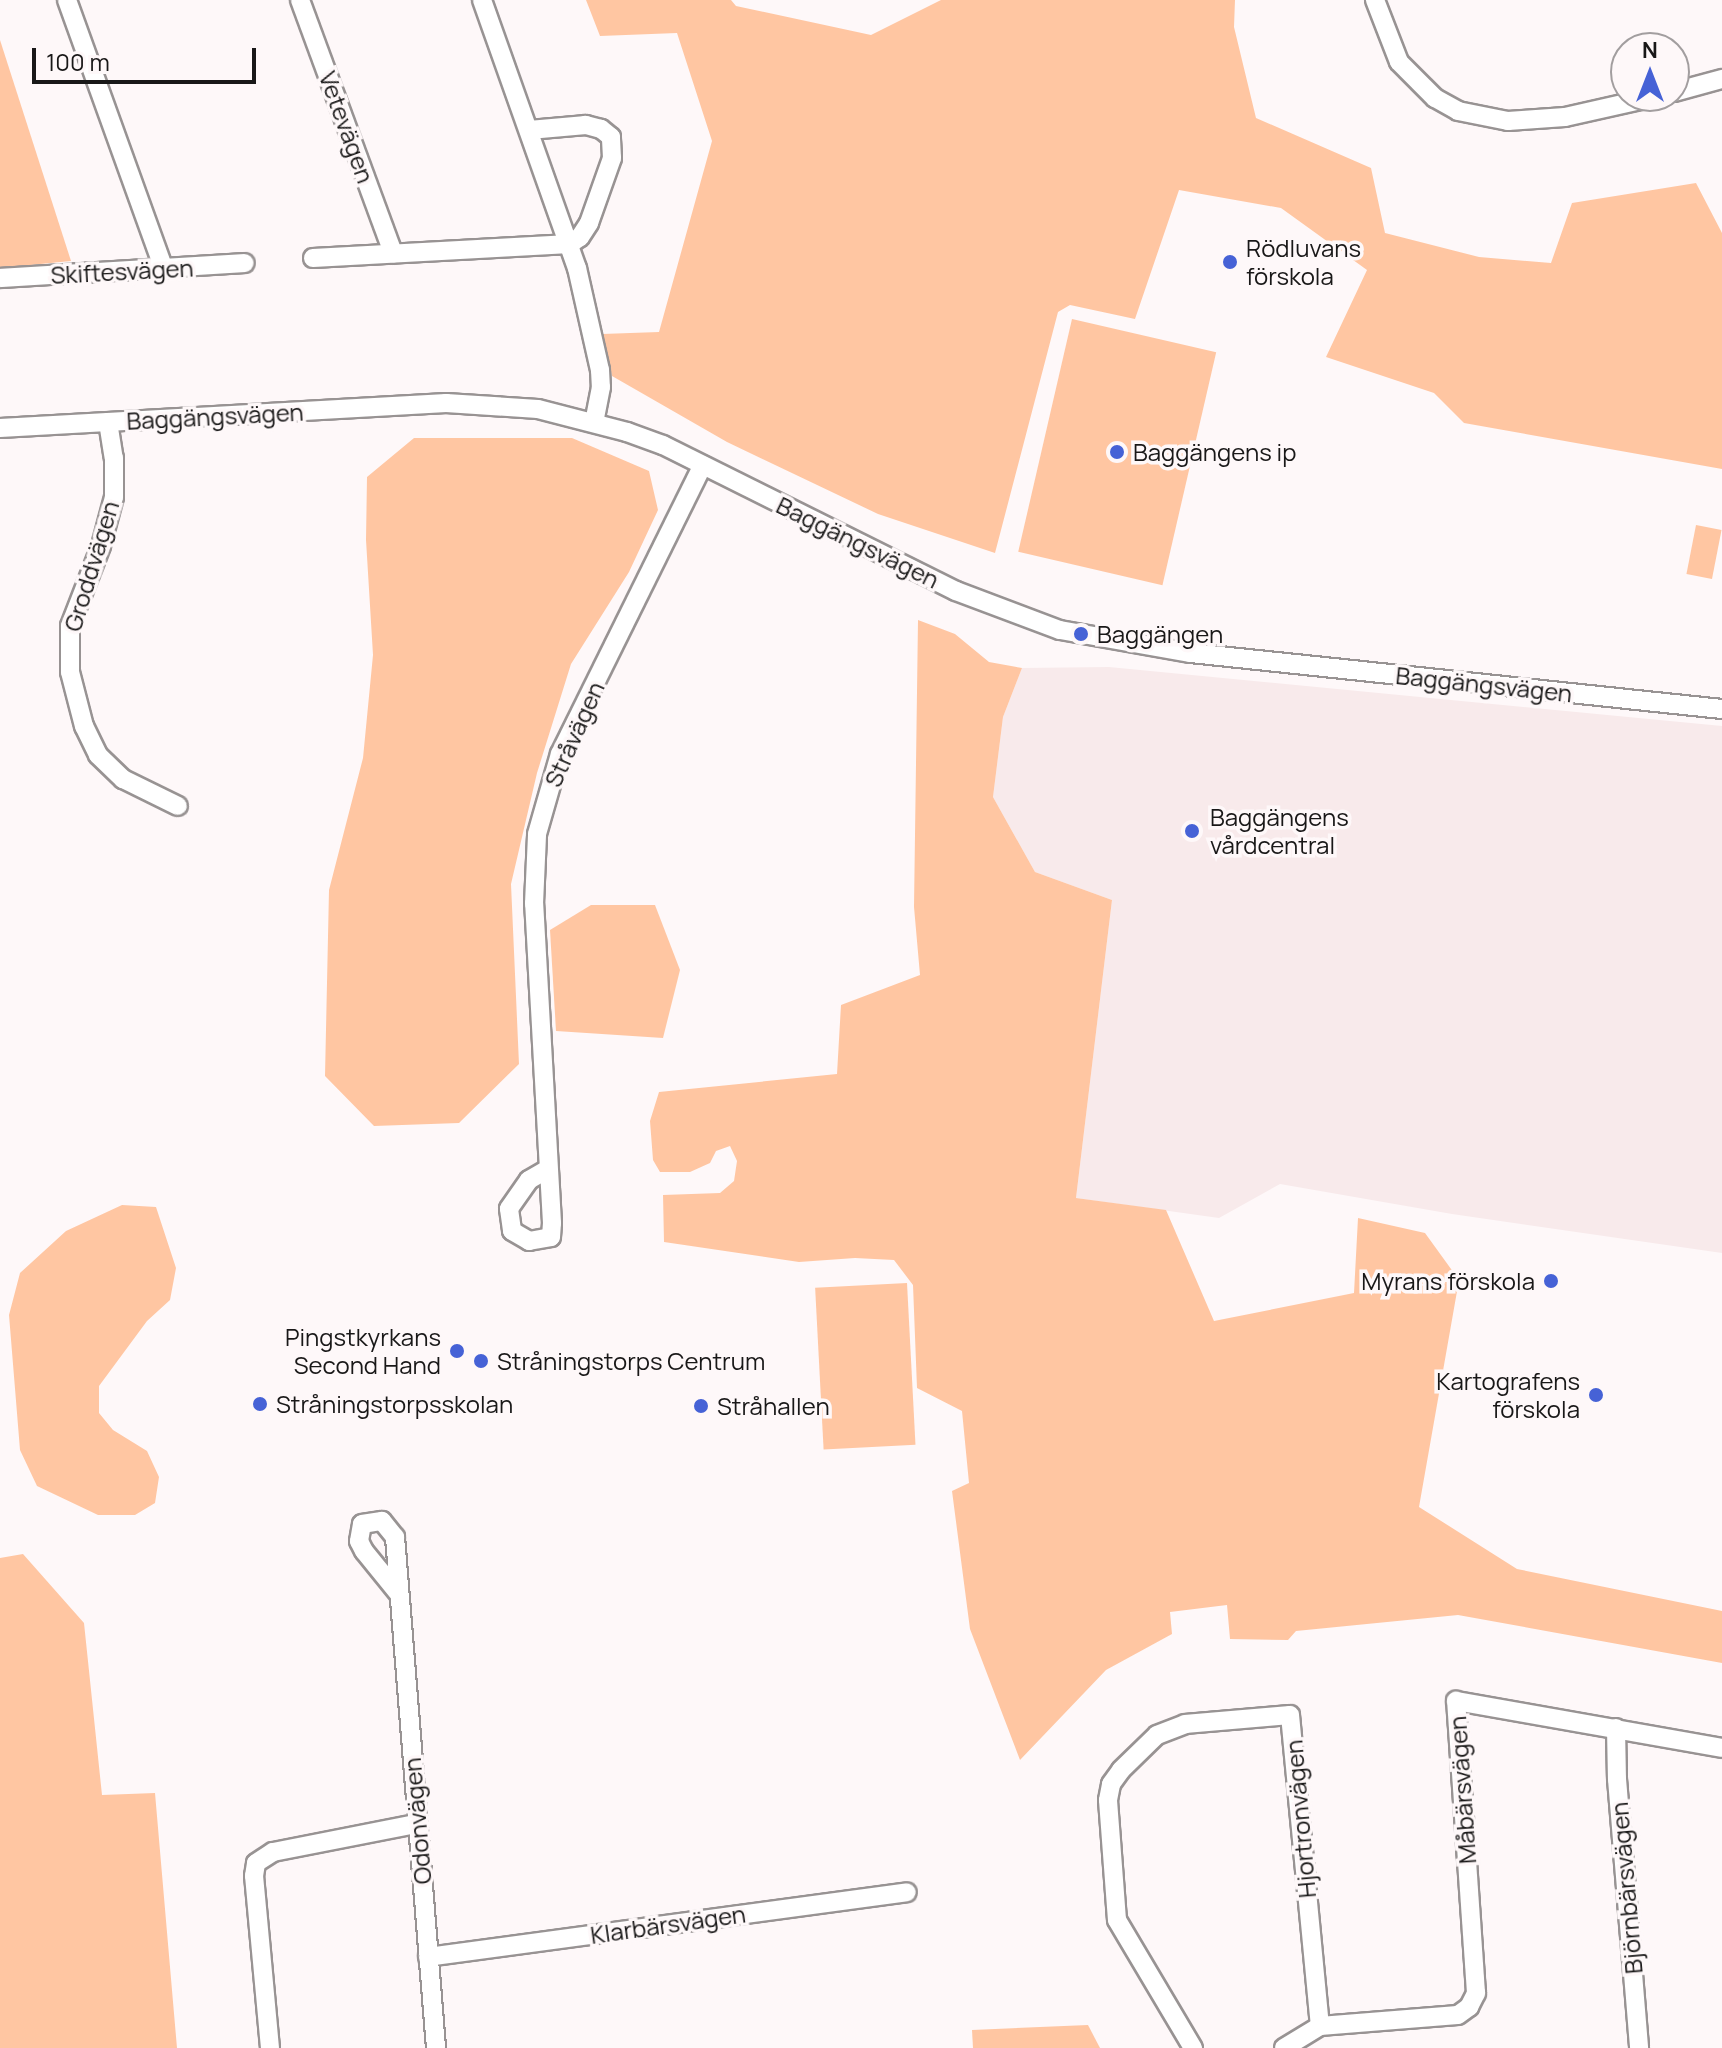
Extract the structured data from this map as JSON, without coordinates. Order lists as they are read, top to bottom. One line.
{"streets":{"street":["Vetevägen","Skiftesvägen","Baggängsvägen","Groddvägen","Stråvägen","Måbärsvägen","Hjortronvägen","Odonvägen","Björnbärsvägen","Klarbärsvägen"]},"crossings":[["Baggängsvägen","Groddvägen"],["Baggängsvägen","Stråvägen"],["Måbärsvägen","Hjortronvägen"],["Måbärsvägen","Björnbärsvägen"],["Odonvägen","Klarbärsvägen"]],"places":["Rödluvans förskola","Baggängens ip","Baggängen","Baggängens vårdcentral","Myrans förskola","Pingstkyrkans Second Hand","Stråningstorps Centrum","Kartografens förskola","Stråningstorpsskolan","Stråhallen"],"scale_bar":"100 m","north":"top"}
